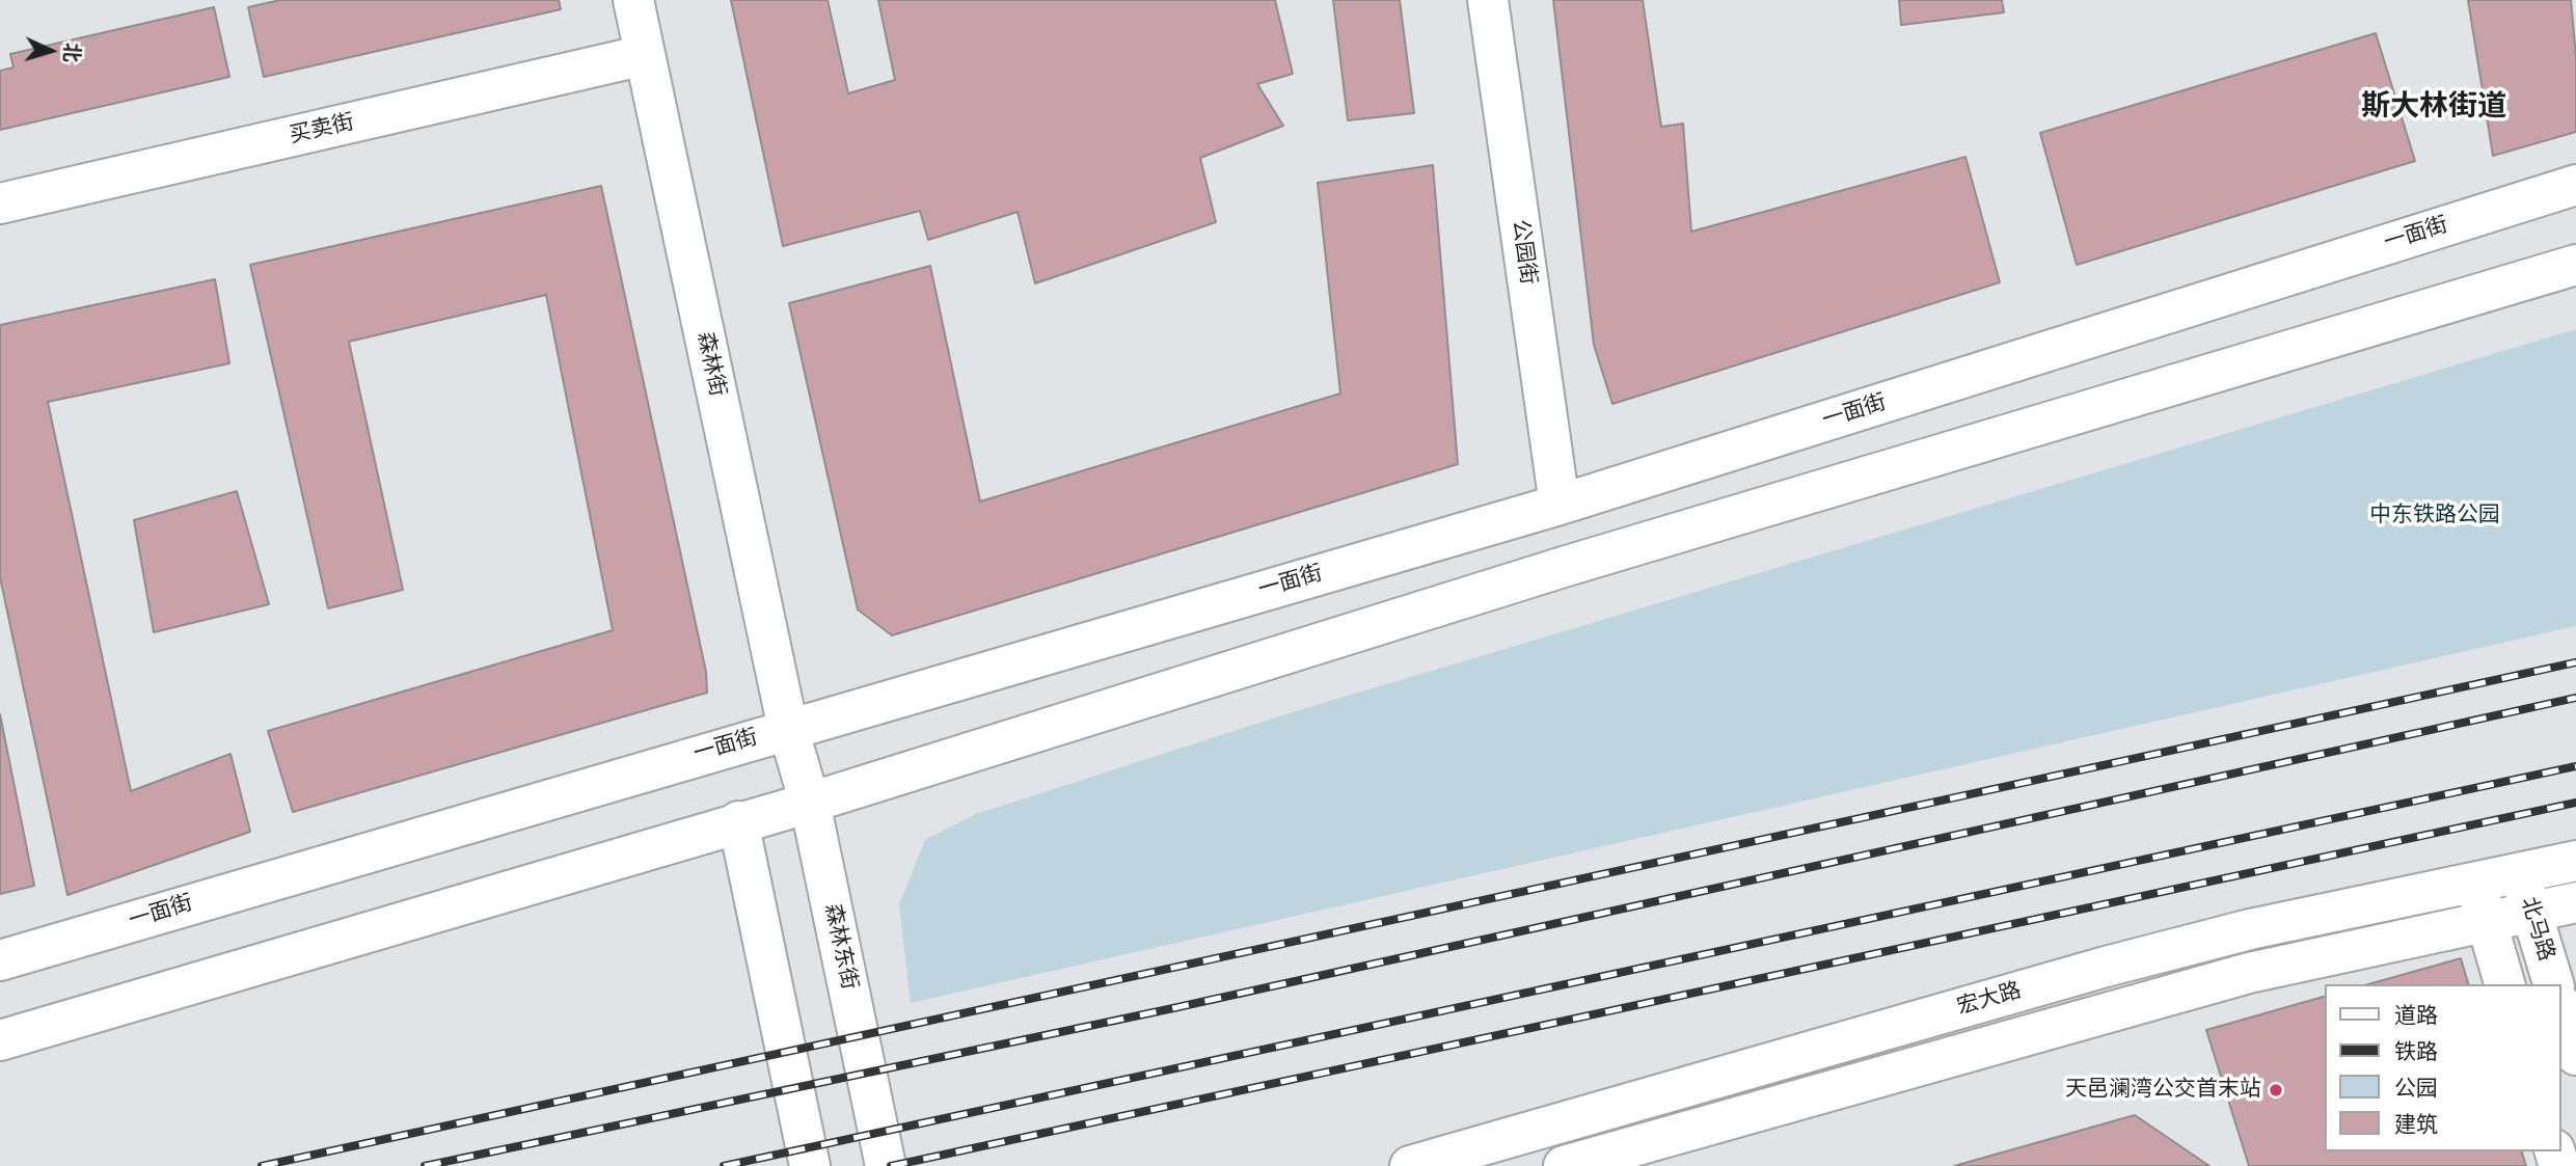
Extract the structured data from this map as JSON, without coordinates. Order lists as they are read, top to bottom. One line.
{"streets":{"main road":["买卖街","一面街","公园街","森林街","北马路","森林东街","宏大路"]},"crossings":[["买卖街","森林街"],["一面街","公园街"],["一面街","森林街"],["一面街","森林东街"],["森林街","森林东街"],["北马路","宏大路"]],"districts":["斯大林街道"],"parks":["中东铁路公园"],"places":["天邑澜湾公交首末站"],"legend":["道路","铁路","公园","建筑"],"north":"right"}
